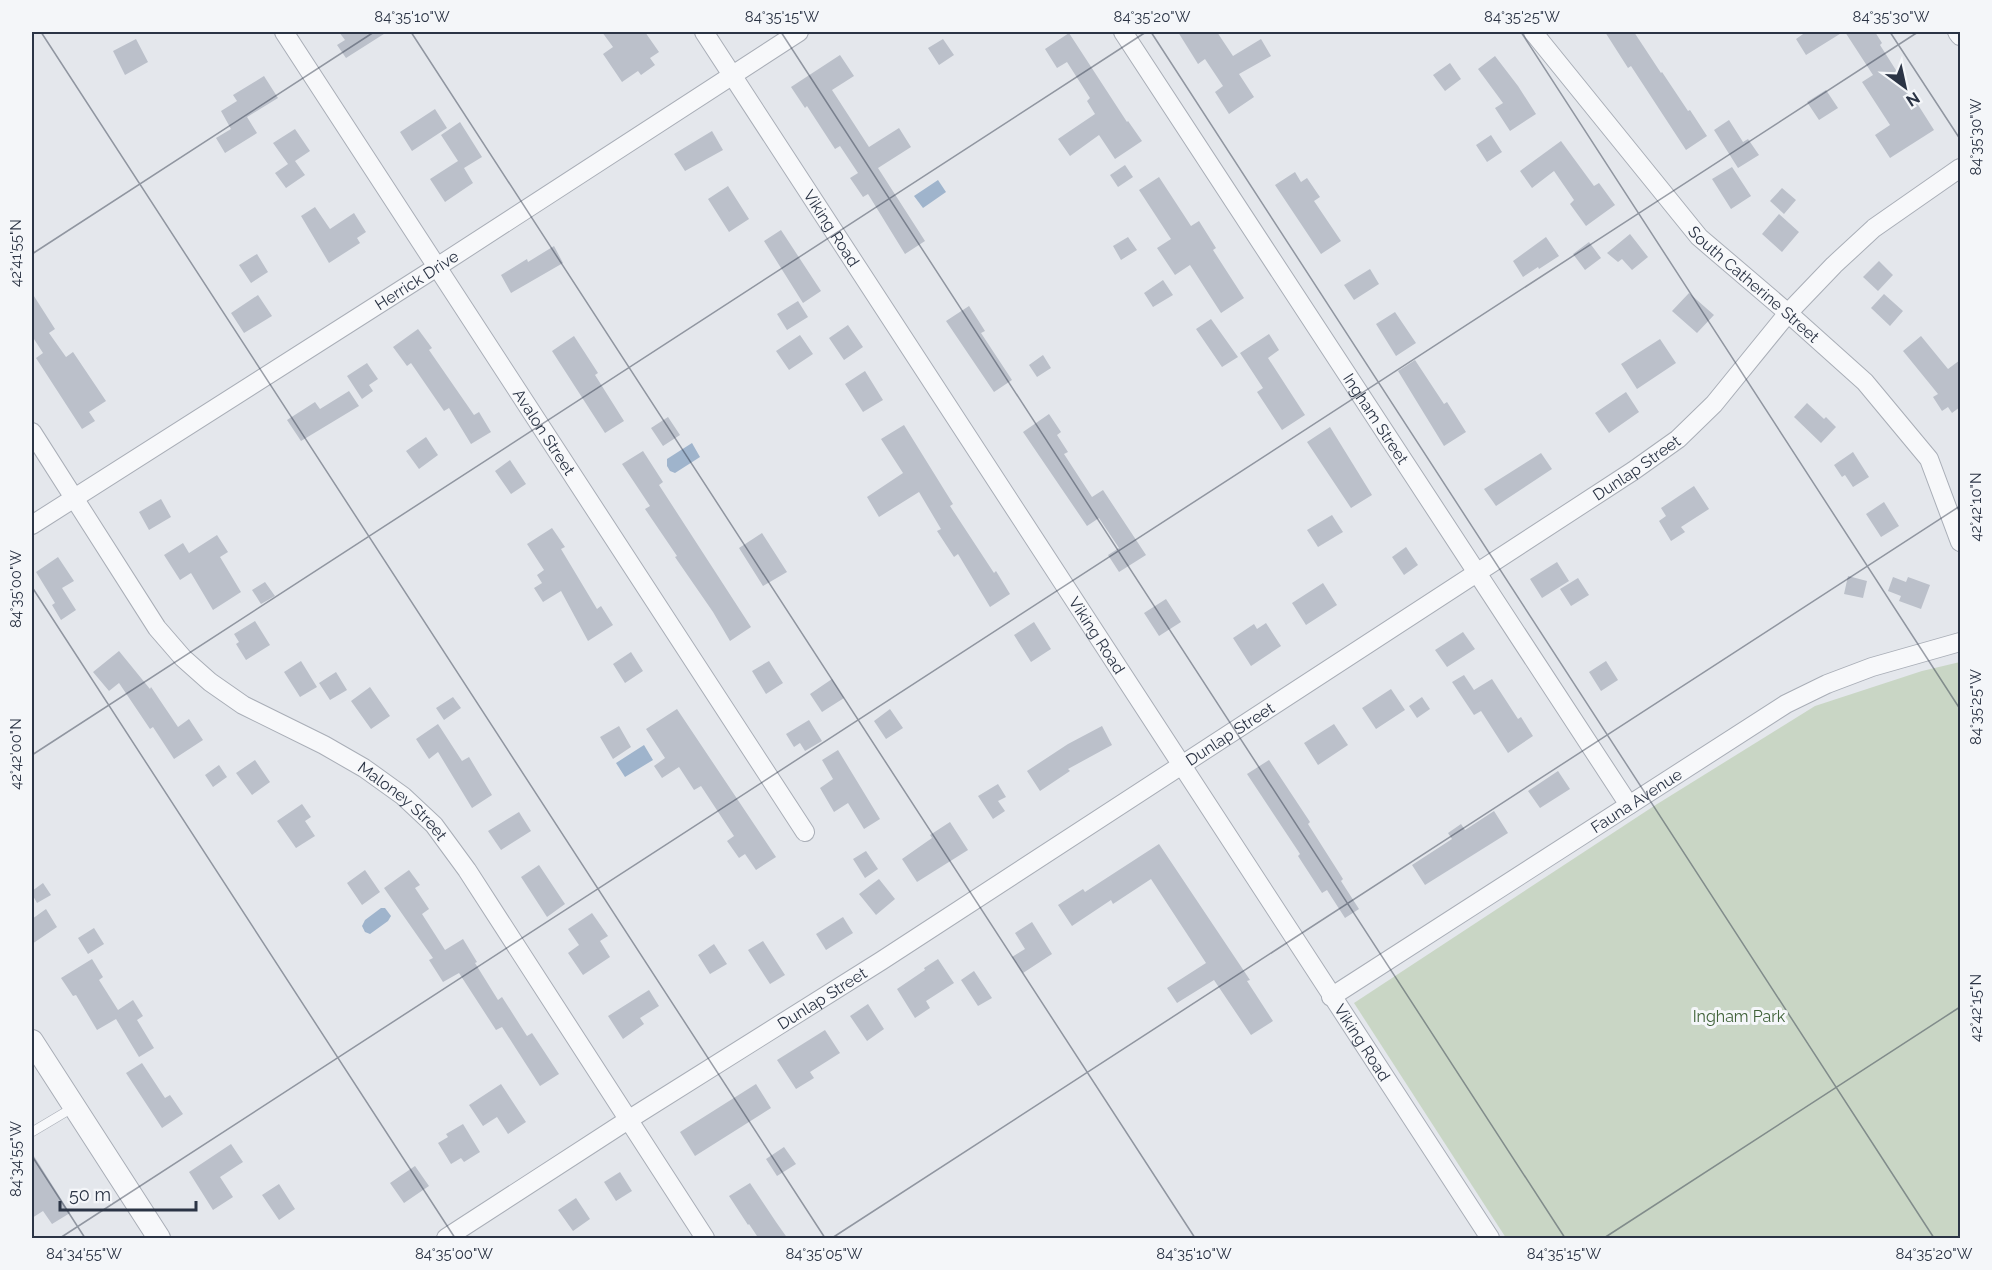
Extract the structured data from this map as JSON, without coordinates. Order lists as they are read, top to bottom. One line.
{"streets":{"street":["Viking Road","Herrick Drive","South Catherine Street","Ingham Street","Avalon Street","Dunlap Street","Fauna Avenue","Maloney Street"]},"crossings":[["Viking Road","Herrick Drive"],["Viking Road","Dunlap Street"],["Viking Road","Fauna Avenue"],["Herrick Drive","Avalon Street"],["Herrick Drive","Maloney Street"],["South Catherine Street","Dunlap Street"],["Ingham Street","Dunlap Street"],["Ingham Street","Fauna Avenue"],["Dunlap Street","Maloney Street"]],"parks":["Ingham Park"],"scale_bar":"50 m","north":"bottom right","coordinates":["84°35'10\"W","84°35'15\"W","84°35'20\"W","84°35'25\"W","84°35'30\"W","42°41'55\"N","42°42'10\"N","84°35'00\"W","42°42'00\"N","42°42'15\"N","84°34'55\"W","84°35'05\"W"]}
